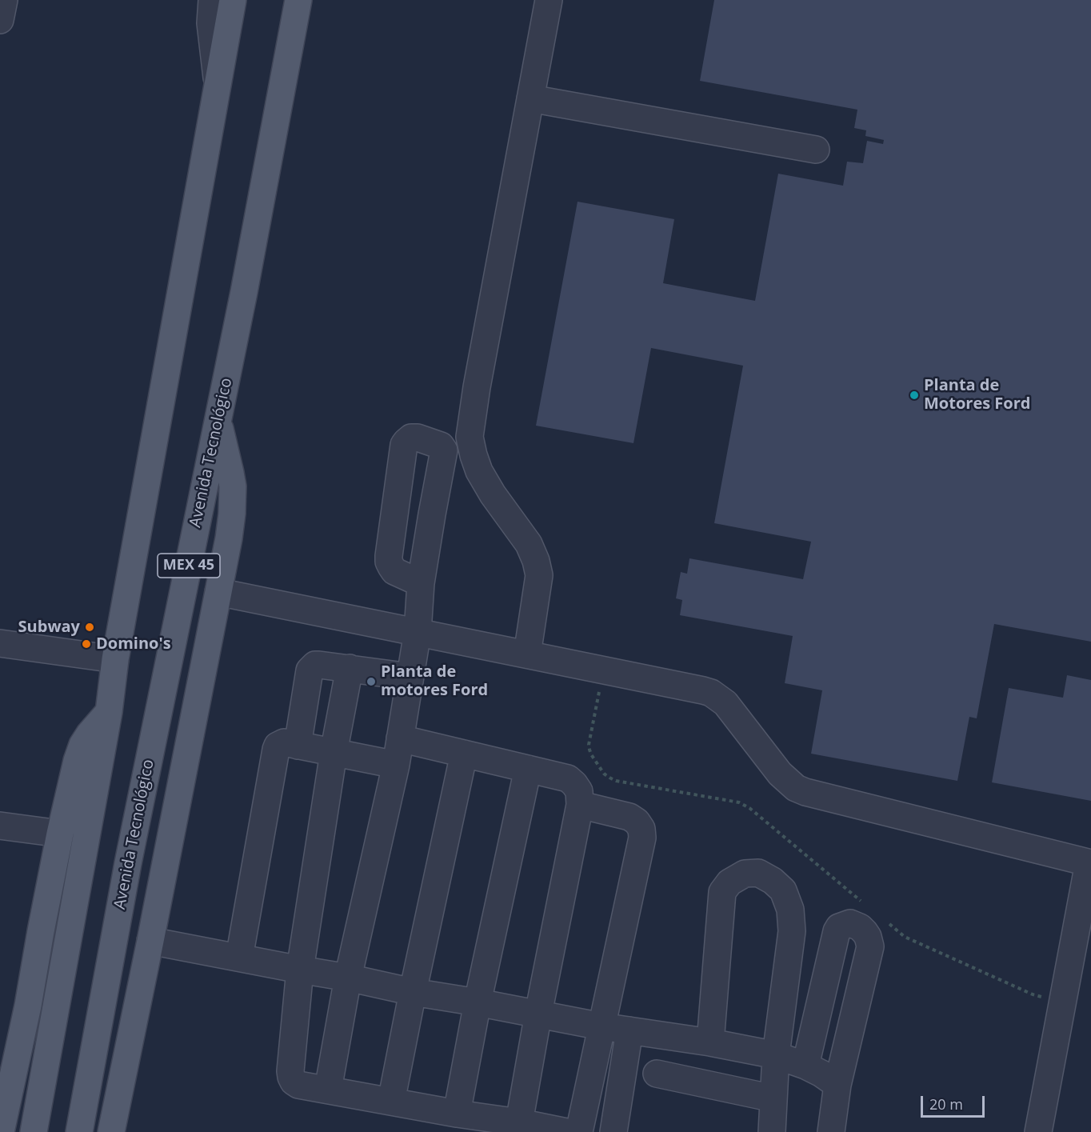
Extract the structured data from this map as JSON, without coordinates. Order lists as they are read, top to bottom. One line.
{"streets":{"main road":["Avenida Tecnológico","MEX 45"]},"places":["Planta de Motores Ford","Subway","Domino's","Planta de motores Ford"],"scale_bar":"20 m"}
